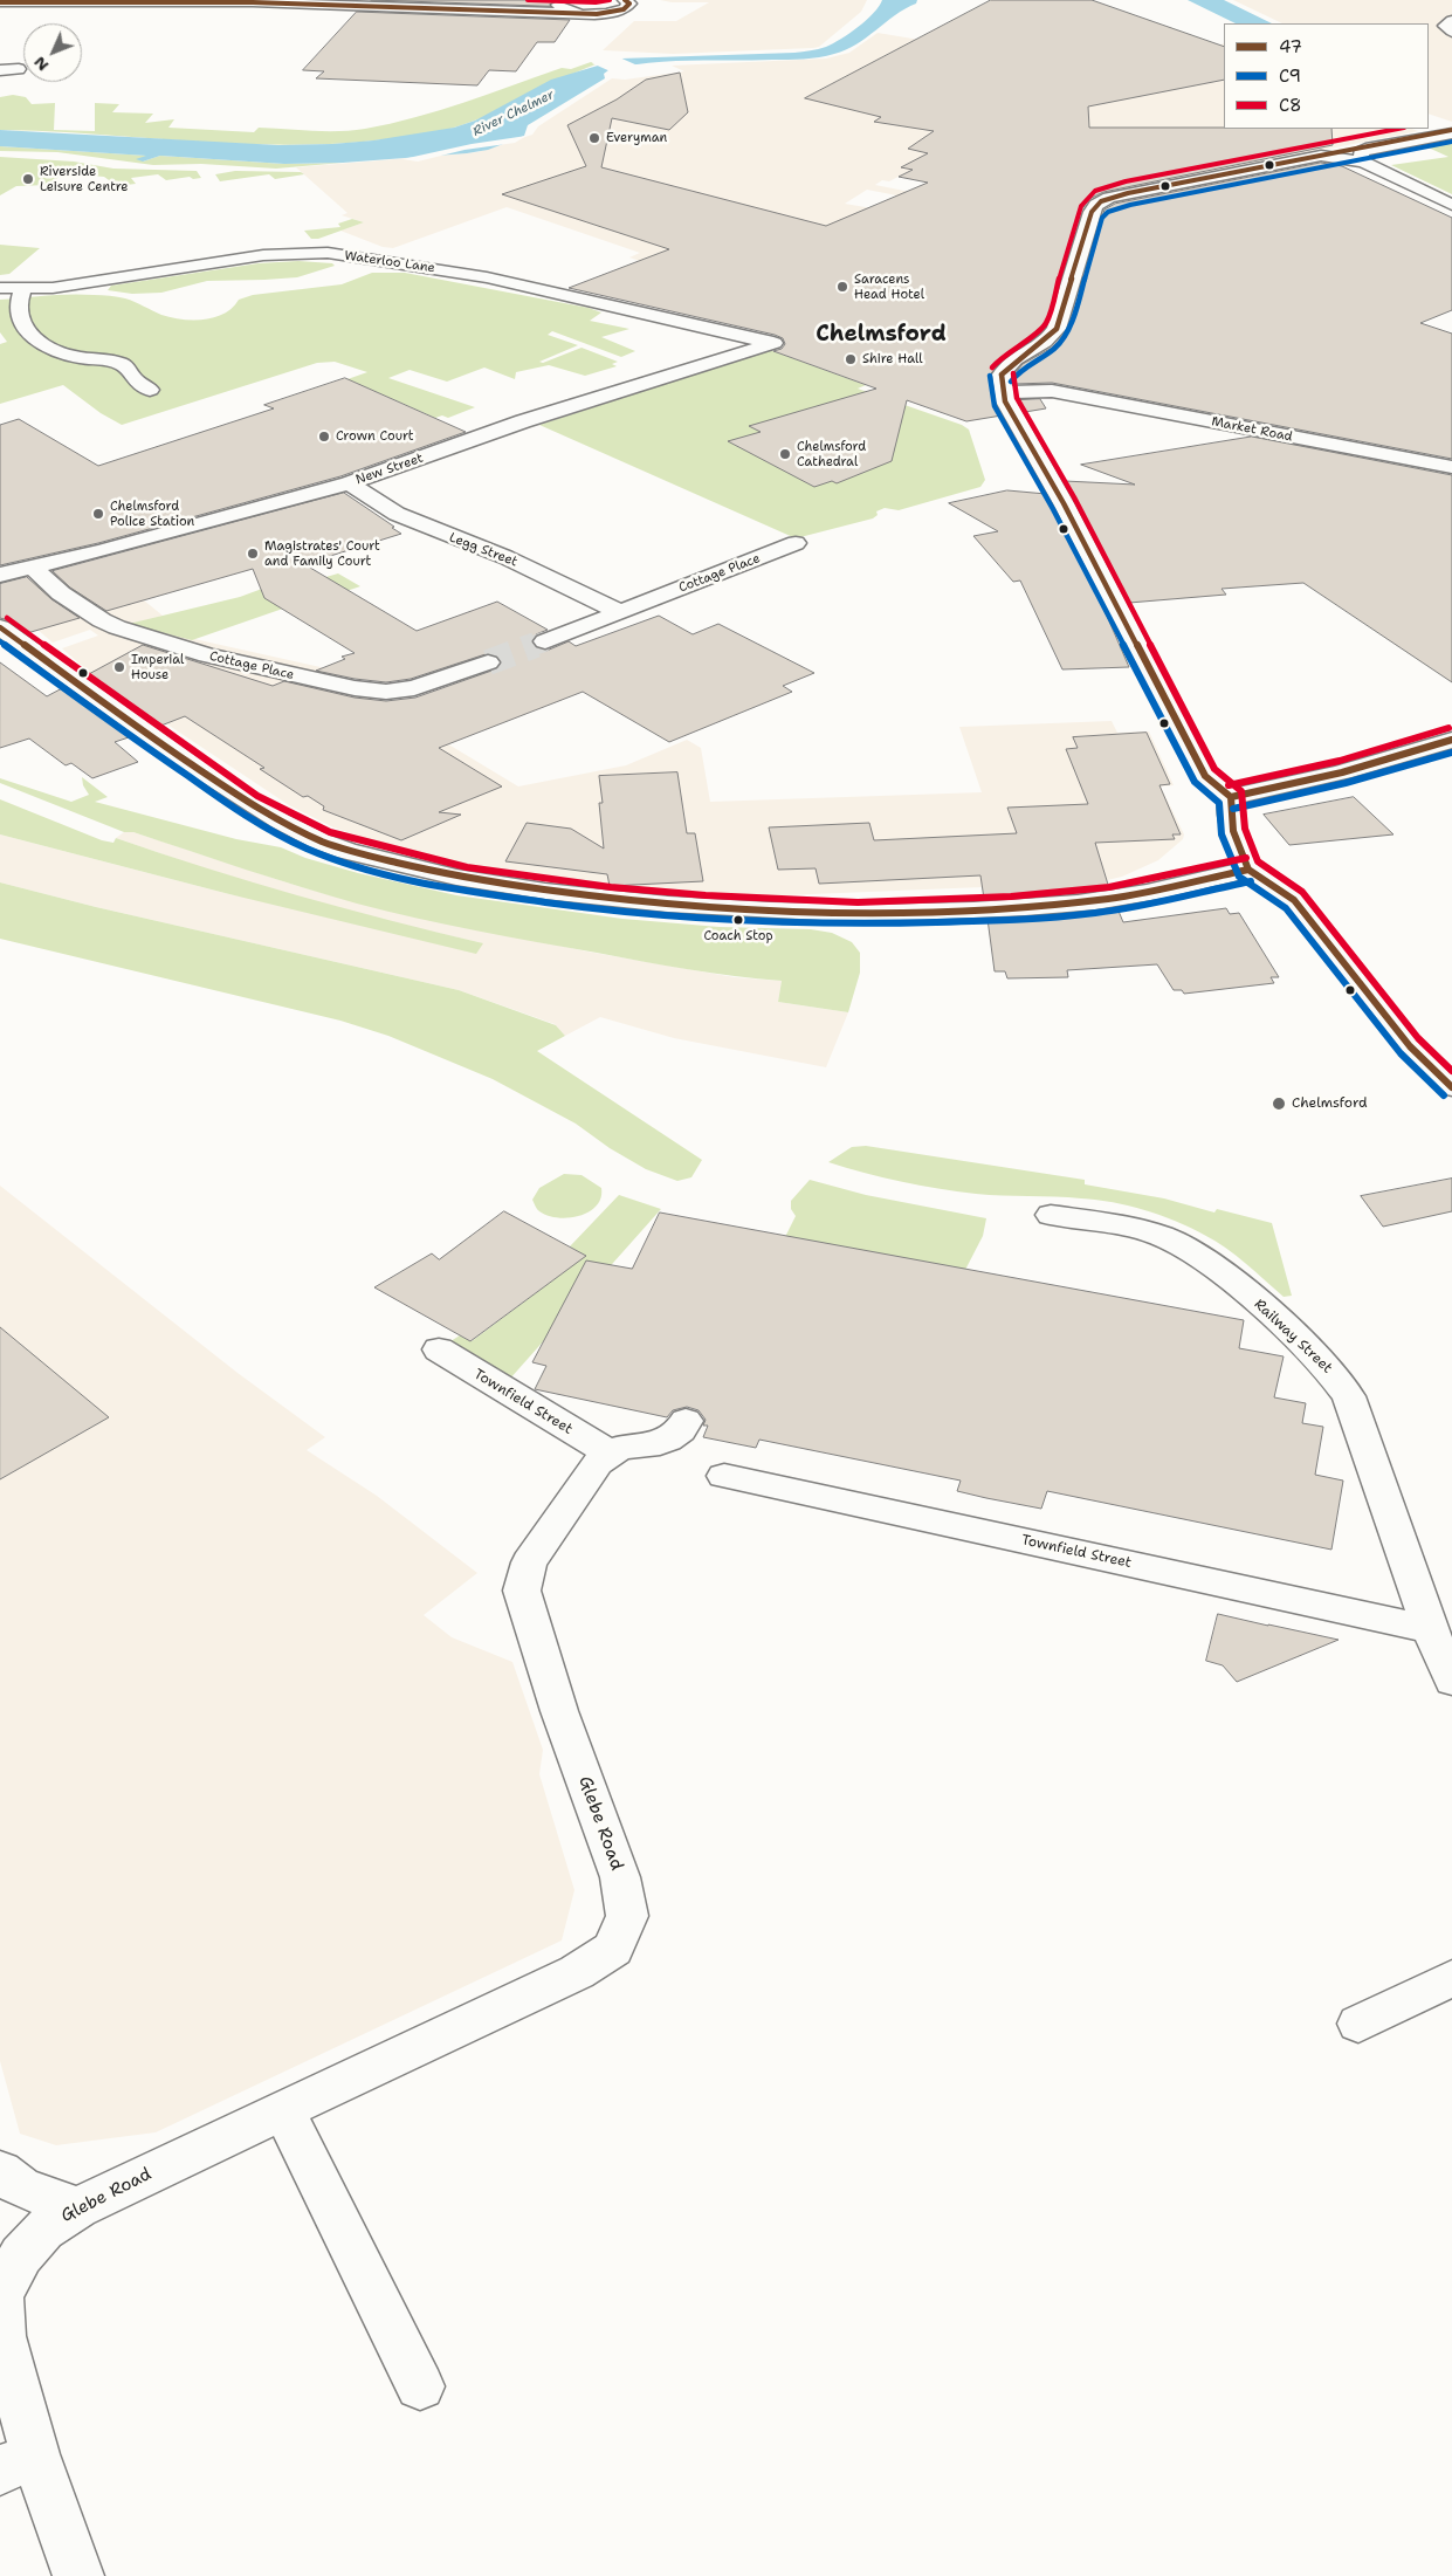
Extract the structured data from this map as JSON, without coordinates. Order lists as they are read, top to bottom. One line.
{"streets":{"street":["Waterloo Lane","Market Road","New Street","Legg Street","Cottage Place","Railway Street","Townfield Street","Glebe Road"]},"crossings":[["Waterloo Lane","New Street"],["New Street","Legg Street"],["New Street","Cottage Place"],["Legg Street","Cottage Place"],["Railway Street","Townfield Street"],["Townfield Street","Glebe Road"]],"districts":["Chelmsford"],"water":["River Chelmer"],"places":["Everyman","Riverside Leisure Centre","Saracens Head Hotel","Shire Hall","Crown Court","Chelmsford Cathedral","Chelmsford Police Station","Magistrates' Court and Family Court","Imperial House","Coach Stop","Chelmsford"],"lines":["transit line 47","transit line C8","transit line C9"],"legend":["47","C9","C8"],"north":"bottom left"}
